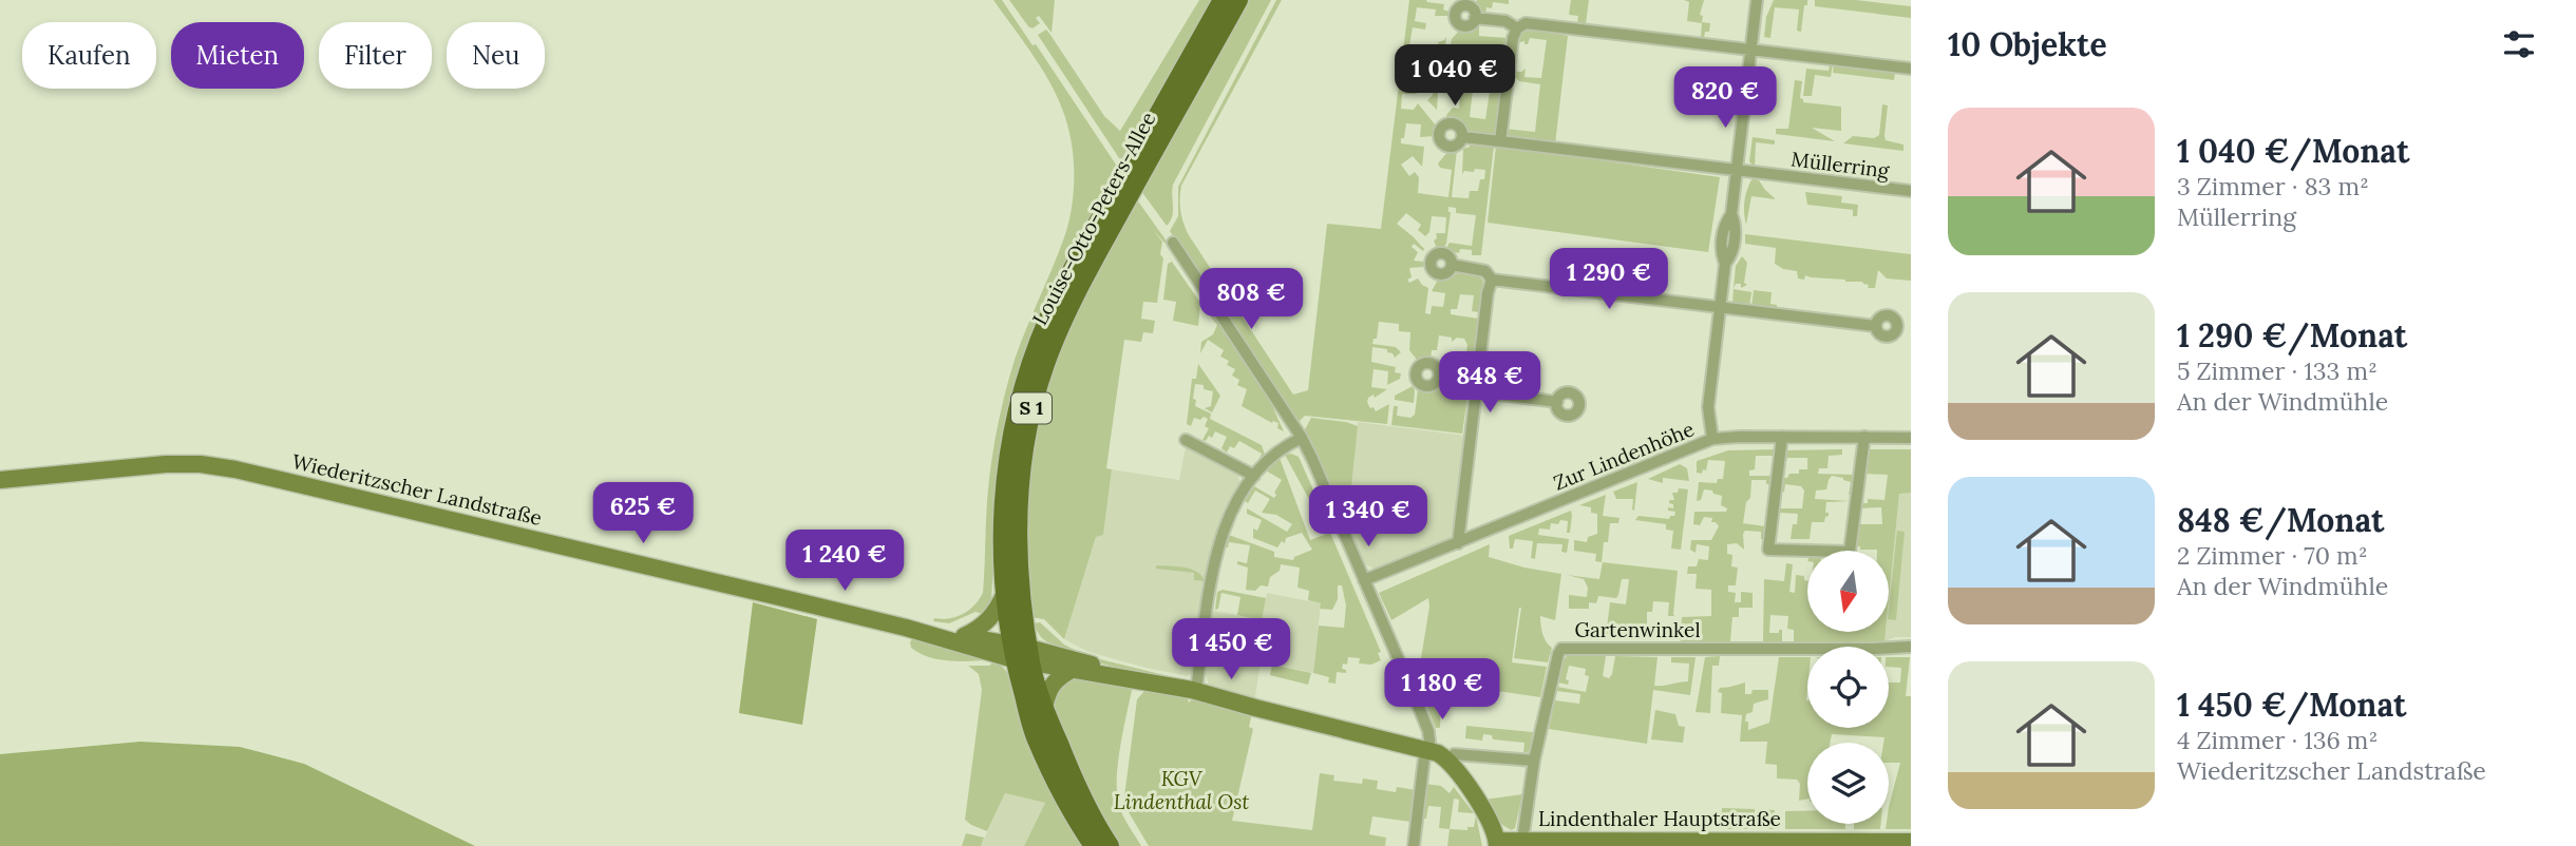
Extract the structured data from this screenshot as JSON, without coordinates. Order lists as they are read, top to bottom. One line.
{"streets":{"main road":["Louise-Otto-Peters-Allee","S 1"],"street":["Müllerring","Zur Lindenhöhe","Wiederitzscher Landstraße","Gartenwinkel","Lindenthaler Hauptstraße"]},"crossings":[["Louise-Otto-Peters-Allee","S 1"],["Louise-Otto-Peters-Allee","Wiederitzscher Landstraße"],["S 1","Wiederitzscher Landstraße"],["Gartenwinkel","Lindenthaler Hauptstraße"]],"parks":["KGV Lindenthal Ost"],"north":"bottom","page":{"heading":"10 Objekte","chip":["Kaufen","Mieten","Filter","Neu"],"price":["1 040 €","820 €","1 290 €","808 €","848 €","625 €","1 340 €","1 240 €","1 450 €","1 180 €"],"list":[{"name":"1 040 €/Monat","note":"3 Zimmer · 83 m² · Müllerring"},{"name":"1 290 €/Monat","note":"5 Zimmer · 133 m² · An der Windmühle"},{"name":"848 €/Monat","note":"2 Zimmer · 70 m² · An der Windmühle"},{"name":"1 450 €/Monat","note":"4 Zimmer · 136 m² · Wiederitzscher Landstraße"}]}}
